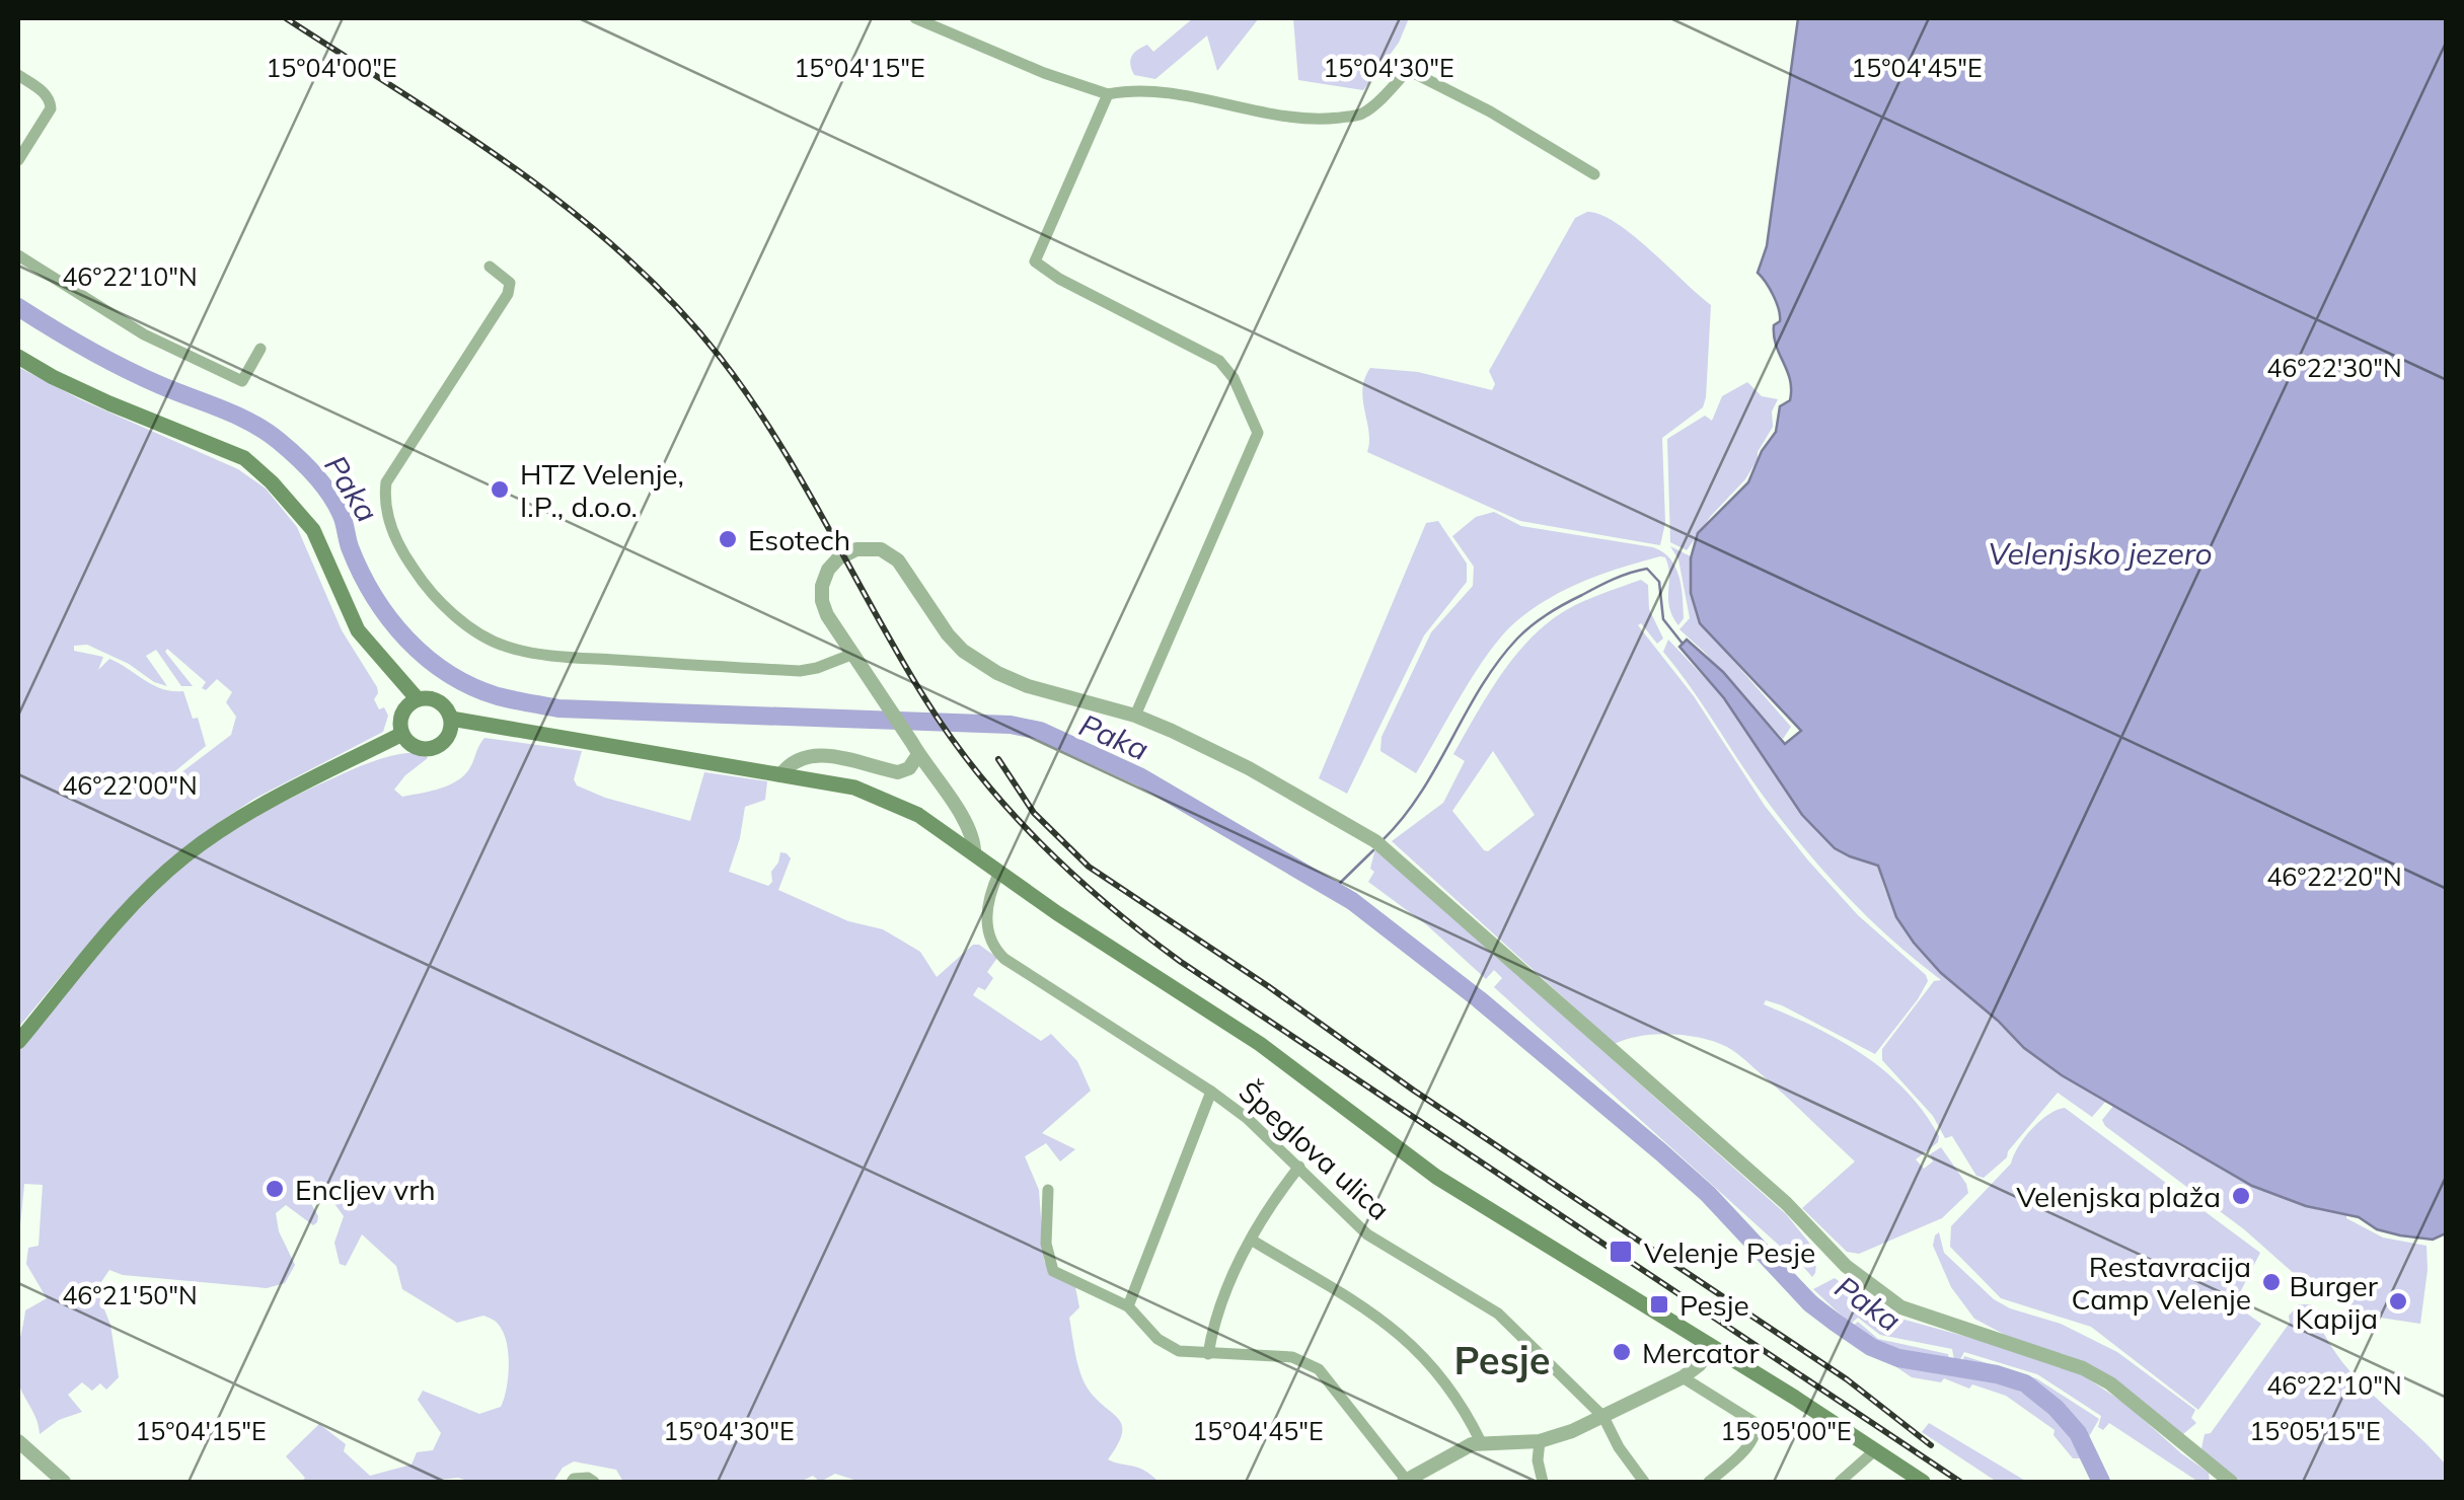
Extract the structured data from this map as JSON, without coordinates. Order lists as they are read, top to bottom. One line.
{"streets":{"street":["Špeglova ulica"]},"districts":["Pesje"],"water":["Paka","Velenjsko jezero"],"places":{"other":["HTZ Velenje, I.P., d.o.o.","Esotech","Encljev vrh","Velenjska plaža","Restavracija Camp Velenje","Burger Kapija","Mercator"],"transit":["Velenje Pesje","Pesje"]},"coordinates":["15°04'00\"E","15°04'15\"E","15°04'30\"E","15°04'45\"E","46°22'10\"N","46°22'30\"N","46°22'00\"N","46°22'20\"N","46°21'50\"N","15°05'00\"E","15°05'15\"E"]}
